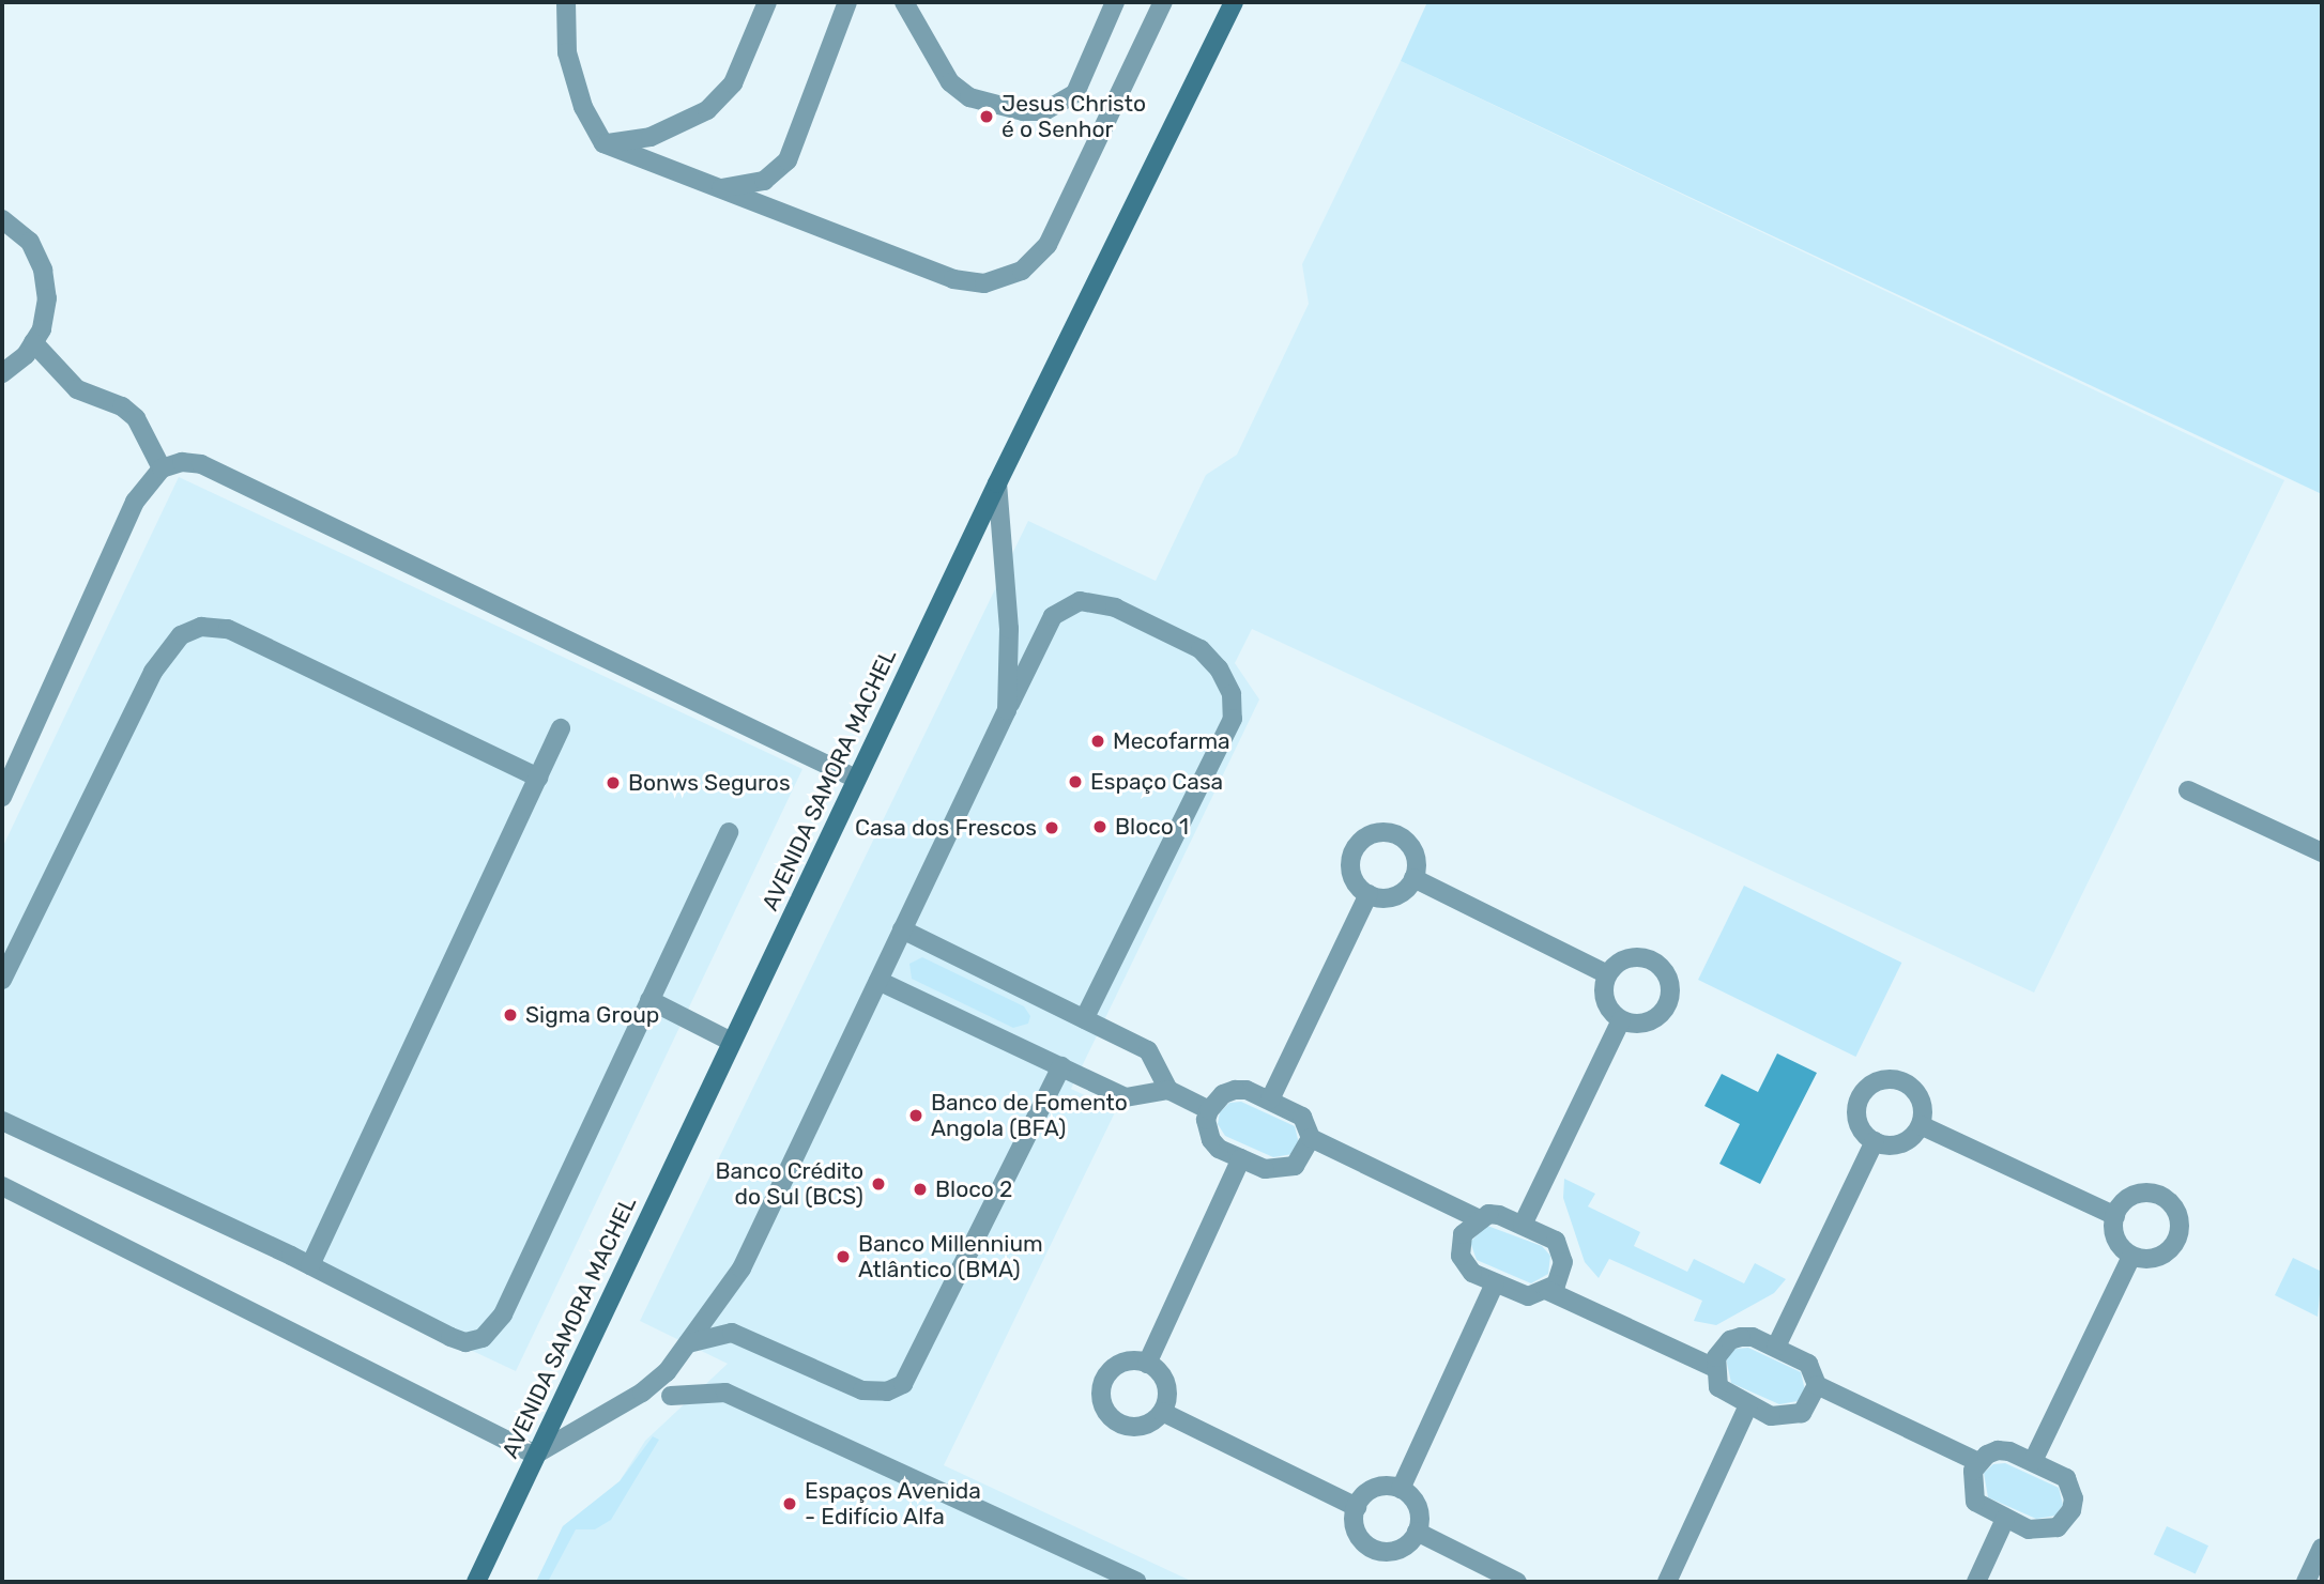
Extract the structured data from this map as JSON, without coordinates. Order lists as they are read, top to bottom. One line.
{"streets":{"main road":["AVENIDA SAMORA MACHEL"]},"places":["Jesus Christo é o Senhor","Mecofarma","Espaço Casa","Bonws Seguros","Bloco 1","Casa dos Frescos","Sigma Group","Banco de Fomento Angola (BFA)","Banco Crédito do Sul (BCS)","Bloco 2","Banco Millennium Atlântico (BMA)","Espaços Avenida - Edifício Alfa"]}
